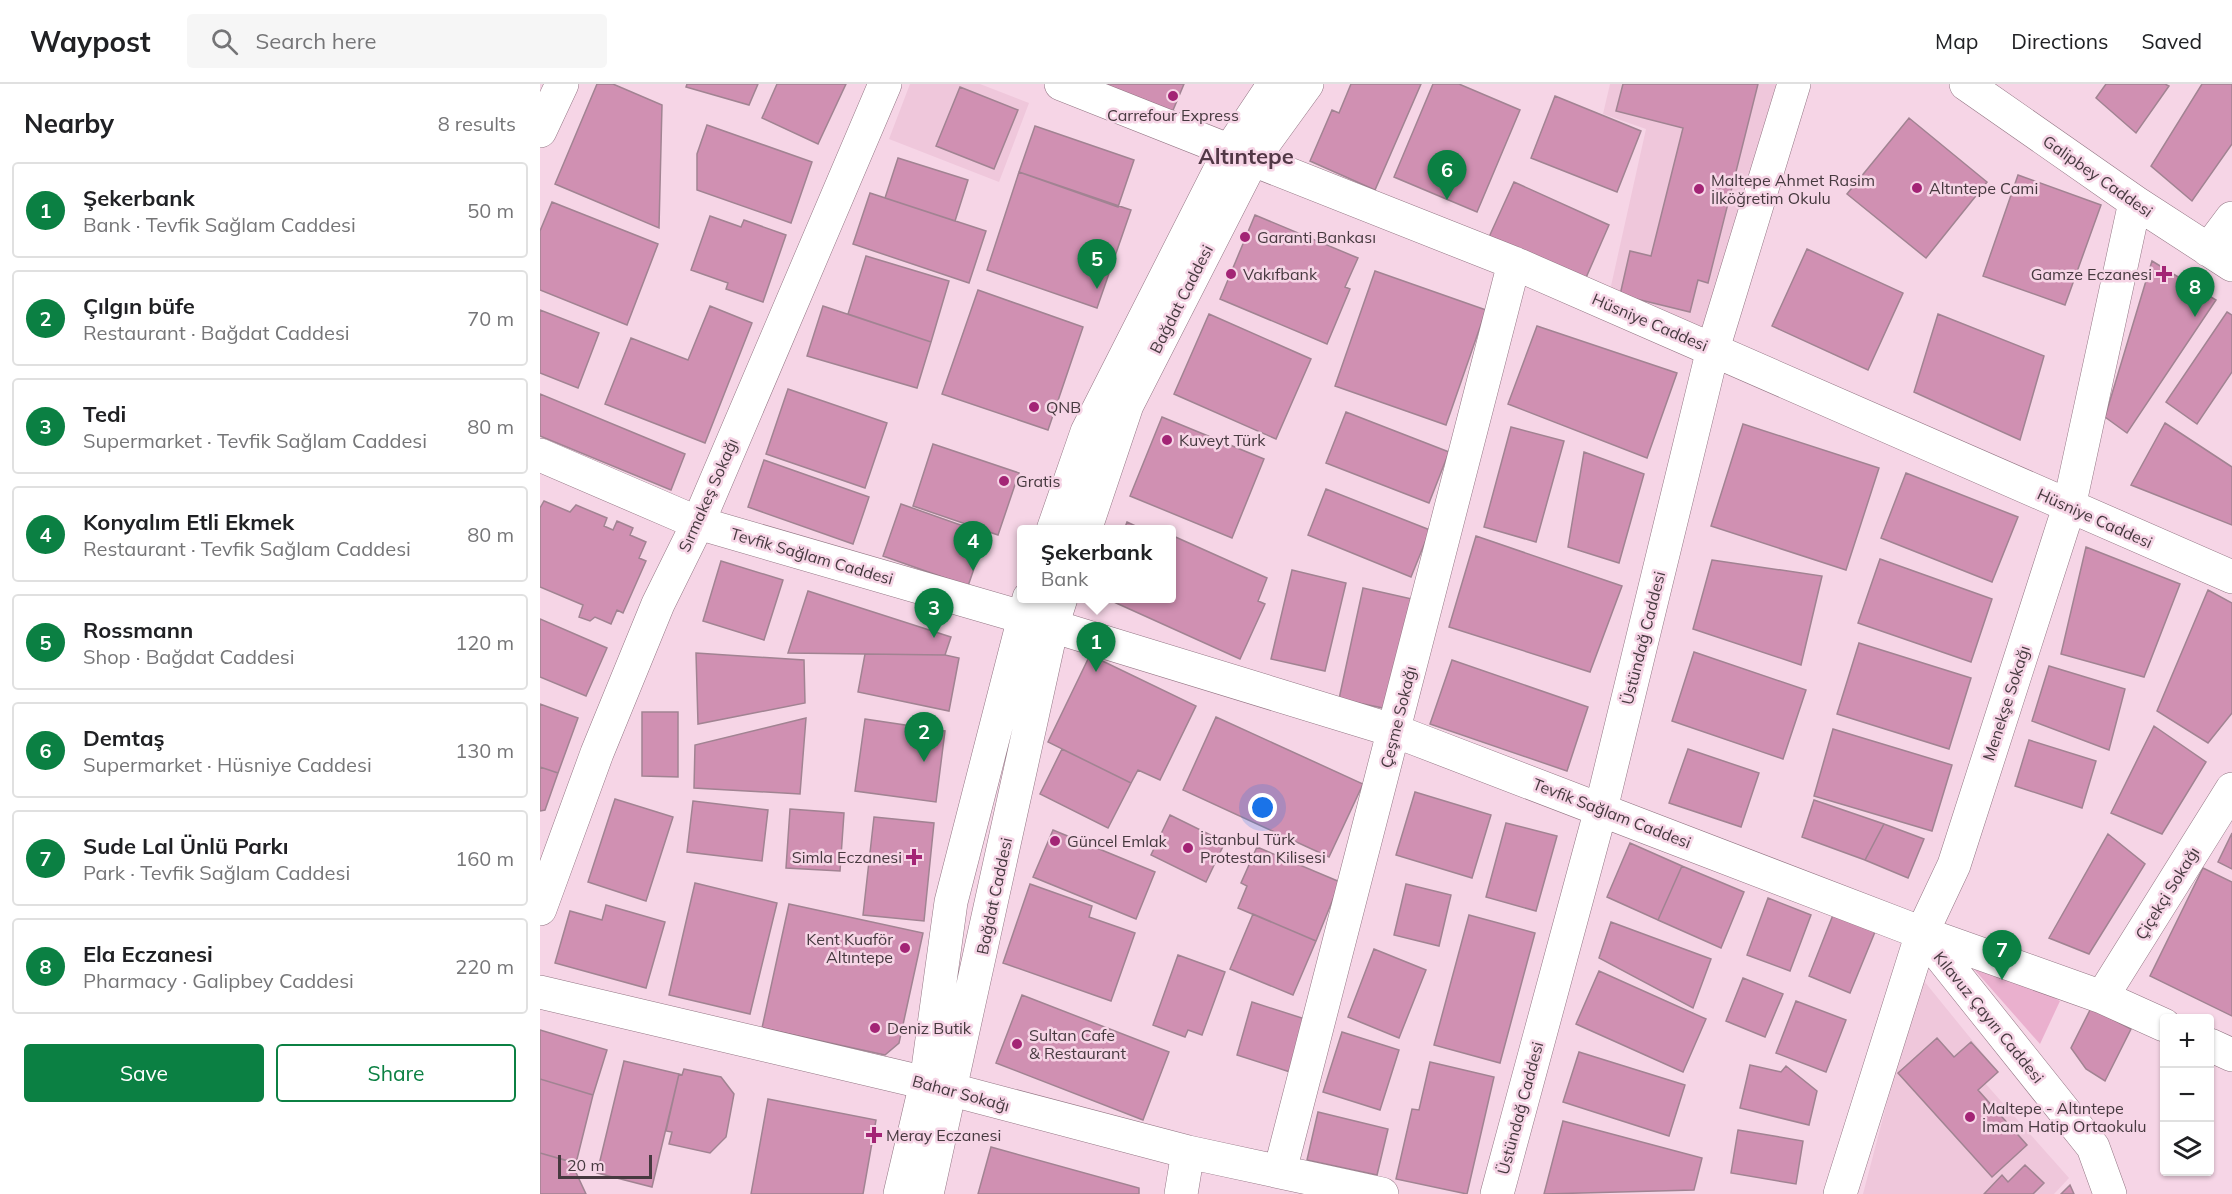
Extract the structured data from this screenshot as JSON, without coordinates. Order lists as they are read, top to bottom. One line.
{"streets":{"street":["Galipbey Caddesi","Bağdat Caddesi","Hüsniye Caddesi","Sırmakeş Sokağı","Tevfik Sağlam Caddesi","Üstündağ Caddesi","Menekşe Sokağı","Çeşme Sokağı","Çiçekçi Sokağı","Kılavuz Çayırı Caddesi","Bahar Sokağı"]},"crossings":[["Galipbey Caddesi","Menekşe Sokağı"],["Bağdat Caddesi","Hüsniye Caddesi"],["Hüsniye Caddesi","Üstündağ Caddesi"],["Hüsniye Caddesi","Menekşe Sokağı"],["Hüsniye Caddesi","Çeşme Sokağı"],["Sırmakeş Sokağı","Tevfik Sağlam Caddesi"],["Tevfik Sağlam Caddesi","Üstündağ Caddesi"],["Tevfik Sağlam Caddesi","Menekşe Sokağı"],["Tevfik Sağlam Caddesi","Çeşme Sokağı"],["Tevfik Sağlam Caddesi","Çiçekçi Sokağı"],["Tevfik Sağlam Caddesi","Kılavuz Çayırı Caddesi"],["Menekşe Sokağı","Kılavuz Çayırı Caddesi"],["Çeşme Sokağı","Bahar Sokağı"]],"districts":["Altıntepe"],"places":{"other":["Carrefour Express","Altıntepe Cami","Maltepe Ahmet Rasim İlköğretim Okulu","Garanti Bankası","Vakıfbank","QNB","Kuveyt Türk","Gratis","Güncel Emlak","İstanbul Türk Protestan Kilisesi","Kent Kuaför Altıntepe","Deniz Butik","Sultan Cafe & Restaurant","Maltepe - Altıntepe İmam Hatip Ortaokulu"],"health":["Gamze Eczanesi","Simla Eczanesi","Meray Eczanesi"]},"scale_bar":"20 m","page":{"header":"Waypost","search":"Search here","nav":["Map","Directions","Saved"],"heading":["Nearby","8 results"],"pins":["6","5","8","4","3","1","2","7"],"list":[{"mark":"1","name":"Şekerbank","note":"Bank · Tevfik Sağlam Caddesi","value":"50 m"},{"mark":"2","name":"Çılgın büfe","note":"Restaurant · Bağdat Caddesi","value":"70 m"},{"mark":"3","name":"Tedi","note":"Supermarket · Tevfik Sağlam Caddesi","value":"80 m"},{"mark":"4","name":"Konyalım Etli Ekmek","note":"Restaurant · Tevfik Sağlam Caddesi","value":"80 m"},{"mark":"5","name":"Rossmann","note":"Shop · Bağdat Caddesi","value":"120 m"},{"mark":"6","name":"Demtaş","note":"Supermarket · Hüsniye Caddesi","value":"130 m"},{"mark":"7","name":"Sude Lal Ünlü Parkı","note":"Park · Tevfik Sağlam Caddesi","value":"160 m"},{"mark":"8","name":"Ela Eczanesi","note":"Pharmacy · Galipbey Caddesi","value":"220 m"}],"popup":["Şekerbank","Bank"],"map_buttons":["+","−"],"buttons":["Save","Share"],"scale":"20 m"}}
